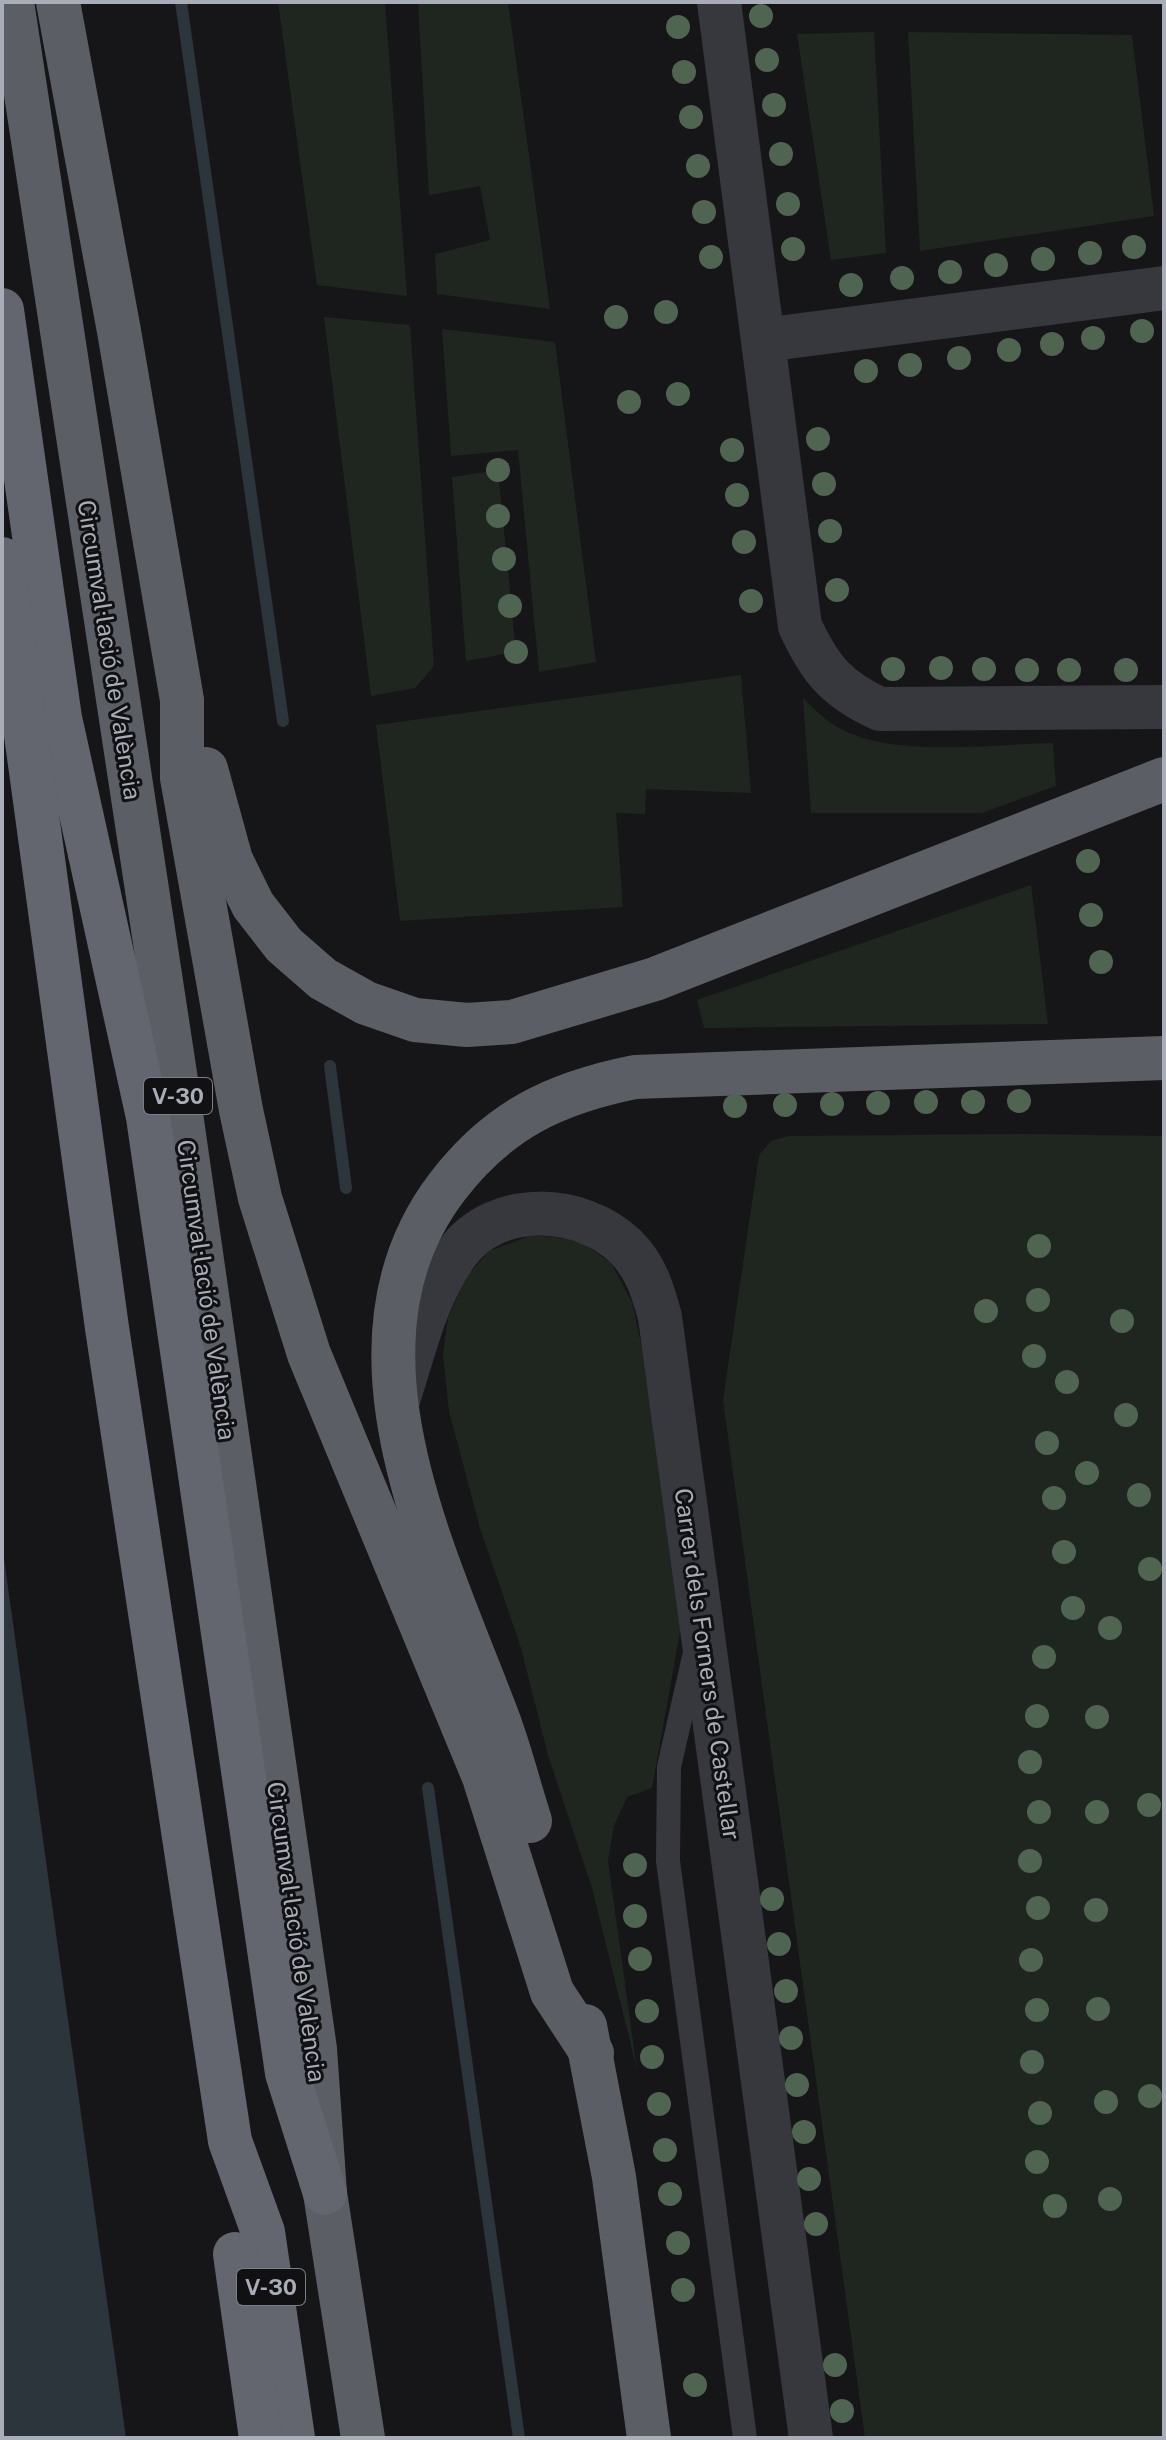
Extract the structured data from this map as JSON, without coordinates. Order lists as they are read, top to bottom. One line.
{"streets":{"highway":["Circumval·lació de València","V-30"],"street":["Carrer dels Forners de Castellar"]}}
